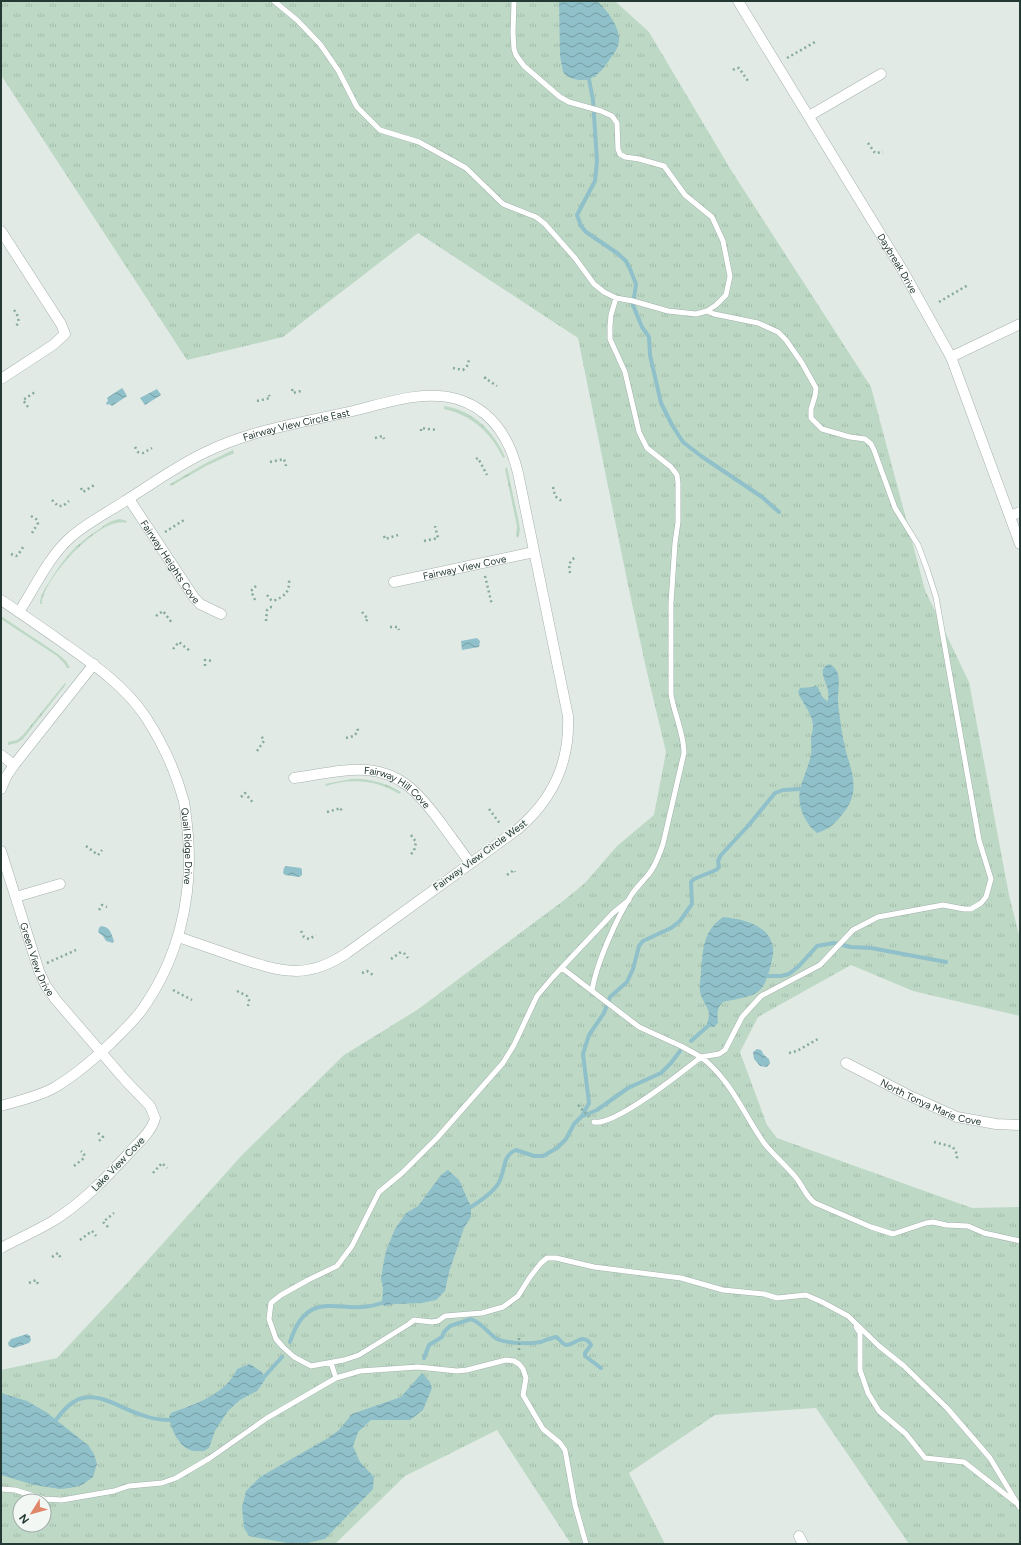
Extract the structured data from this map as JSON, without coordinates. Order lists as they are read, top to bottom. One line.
{"streets":{"street":["Daybreak Drive","Fairway View Circle East","Fairway Heights Cove","Fairway View Cove","Fairway Hill Cove","Quail Ridge Drive","Fairway View Circle West","Green View Drive","North Tonya Marie Cove","Lake View Cove"]},"crossings":[["Fairway View Circle East","Fairway Heights Cove"],["Fairway View Circle East","Fairway View Cove"],["Fairway View Circle East","Quail Ridge Drive"],["Fairway View Circle East","Fairway View Circle West"],["Fairway View Cove","Fairway View Circle West"],["Fairway Hill Cove","Fairway View Circle West"],["Quail Ridge Drive","Fairway View Circle West"],["Quail Ridge Drive","Green View Drive"],["Quail Ridge Drive","Lake View Cove"],["Green View Drive","Lake View Cove"]],"north":"bottom left"}
